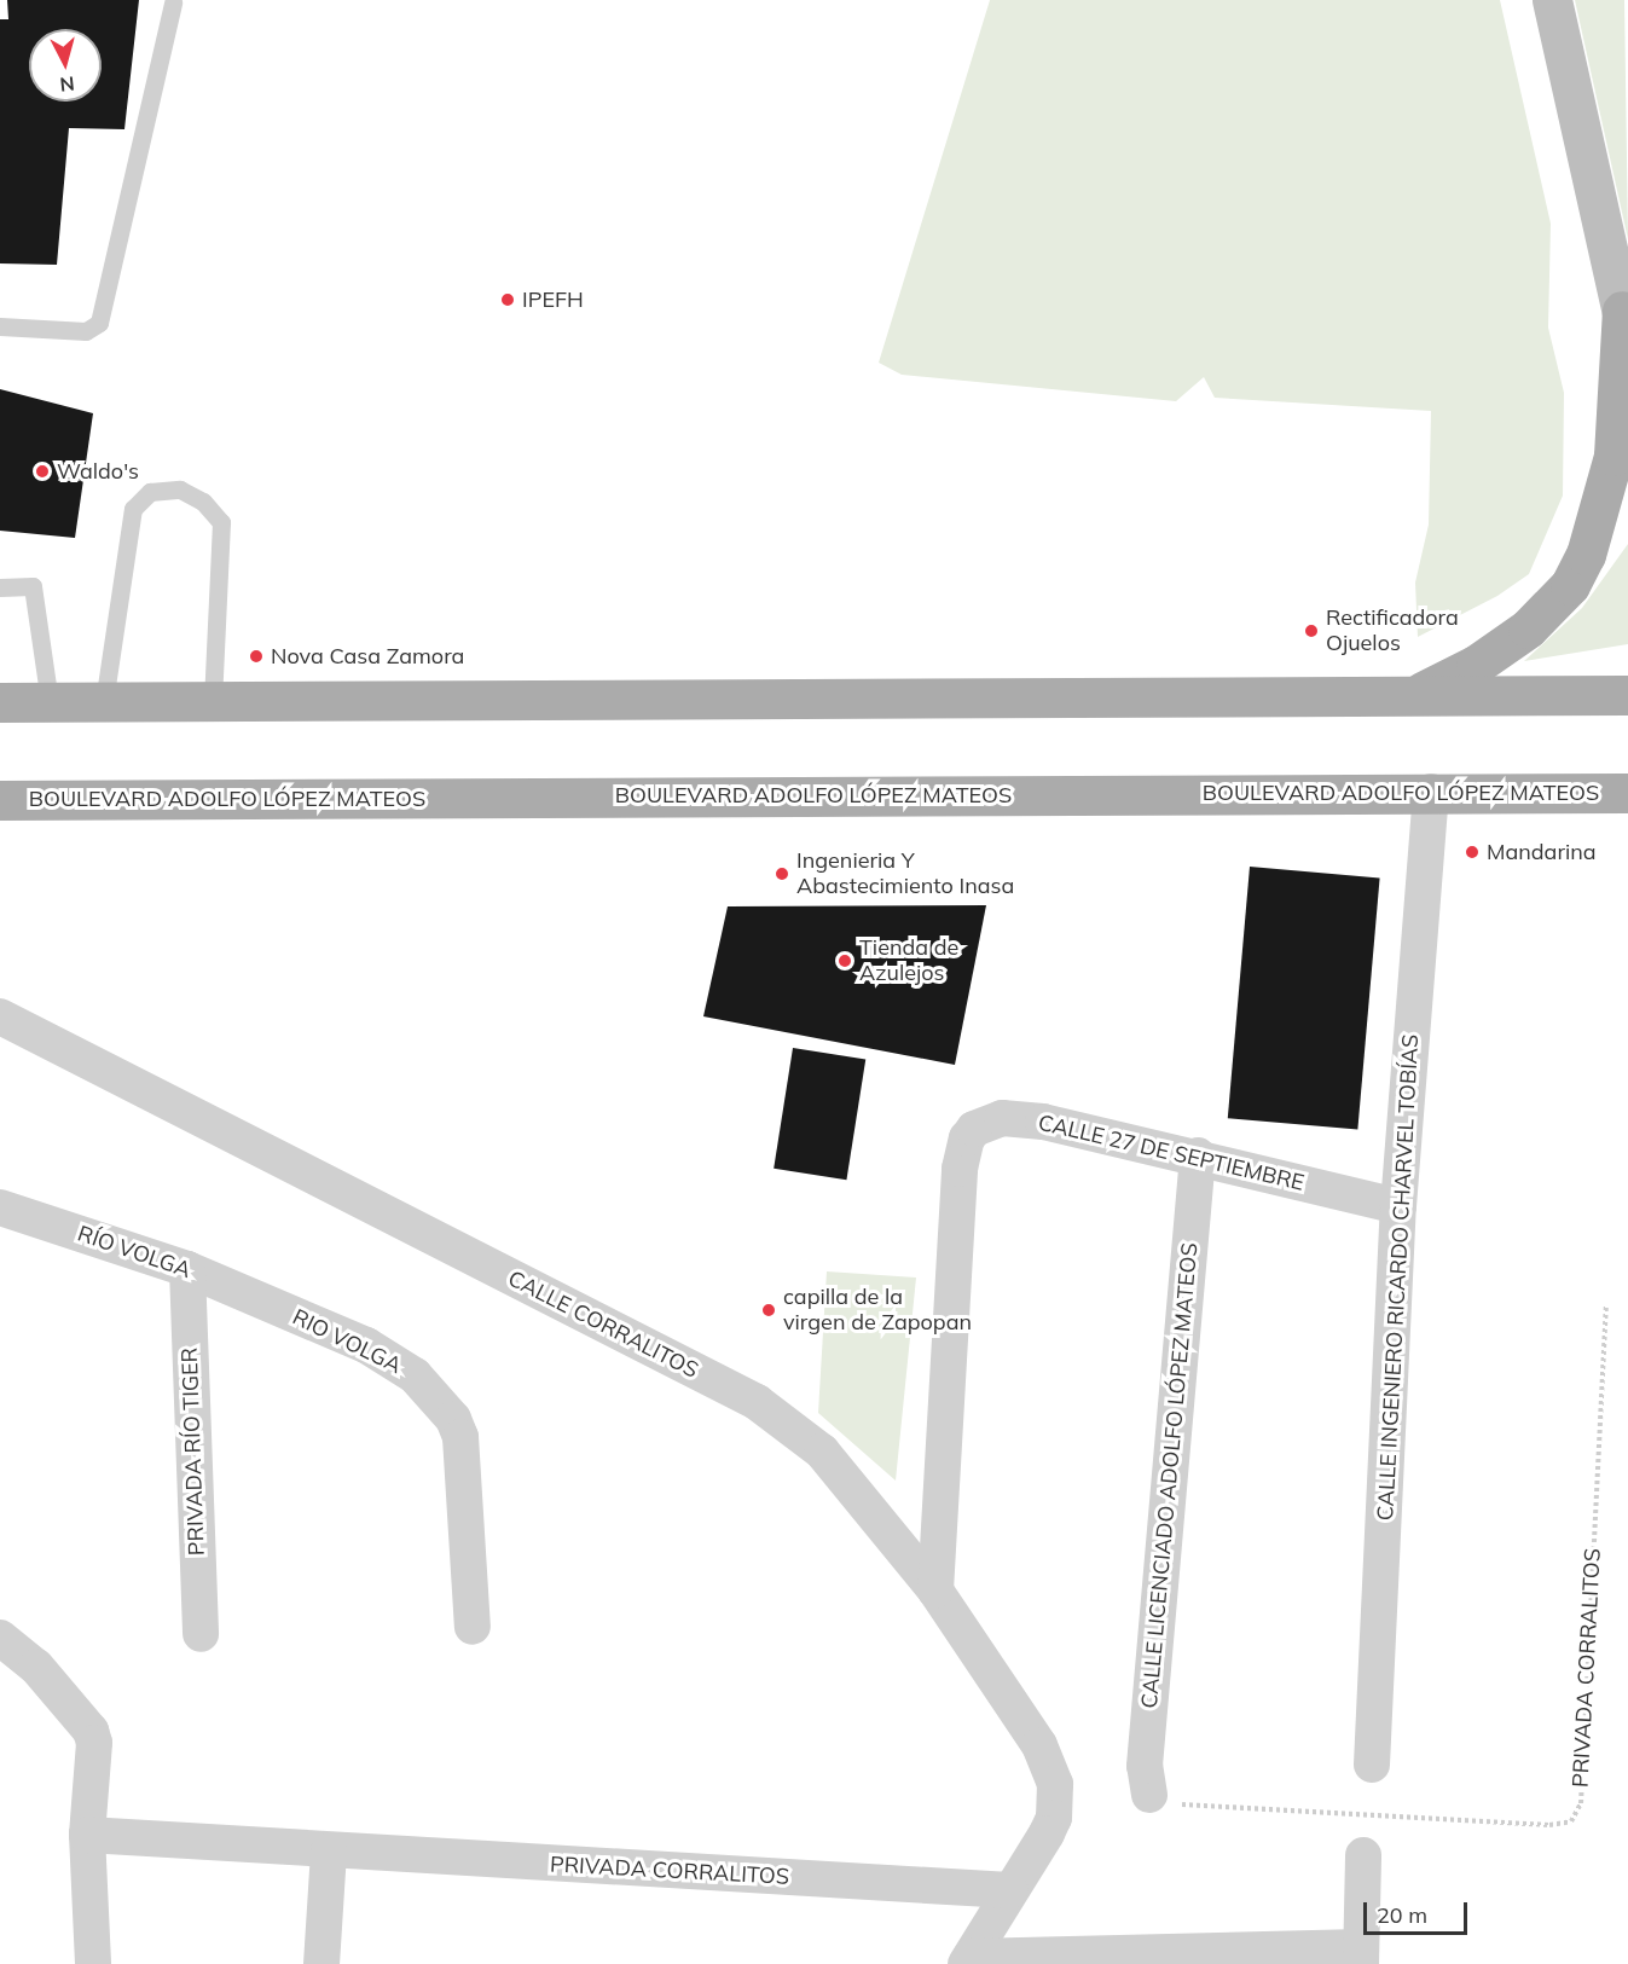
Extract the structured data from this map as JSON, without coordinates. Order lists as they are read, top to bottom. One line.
{"streets":{"main road":["BOULEVARD ADOLFO LÓPEZ MATEOS"],"street":["CALLE 27 DE SEPTIEMBRE","RÍO VOLGA","CALLE INGENIERO RICARDO CHARVEL TOBÍAS","CALLE CORRALITOS","RIO VOLGA","PRIVADA RÍO TIGER","CALLE LICENCIADO ADOLFO LÓPEZ MATEOS","PRIVADA CORRALITOS"]},"crossings":[["BOULEVARD ADOLFO LÓPEZ MATEOS","CALLE INGENIERO RICARDO CHARVEL TOBÍAS"],["CALLE 27 DE SEPTIEMBRE","CALLE INGENIERO RICARDO CHARVEL TOBÍAS"],["CALLE 27 DE SEPTIEMBRE","CALLE CORRALITOS"],["CALLE 27 DE SEPTIEMBRE","CALLE LICENCIADO ADOLFO LÓPEZ MATEOS"],["RÍO VOLGA","RIO VOLGA"],["RÍO VOLGA","PRIVADA RÍO TIGER"],["CALLE CORRALITOS","PRIVADA CORRALITOS"],["CALLE LICENCIADO ADOLFO LÓPEZ MATEOS","PRIVADA CORRALITOS"]],"places":["IPEFH","Waldo's","Rectificadora Ojuelos","Nova Casa Zamora","Mandarina","Ingenieria Y Abastecimiento Inasa","Tienda de Azulejos","capilla de la virgen de Zapopan"],"scale_bar":"20 m","north":"bottom"}
